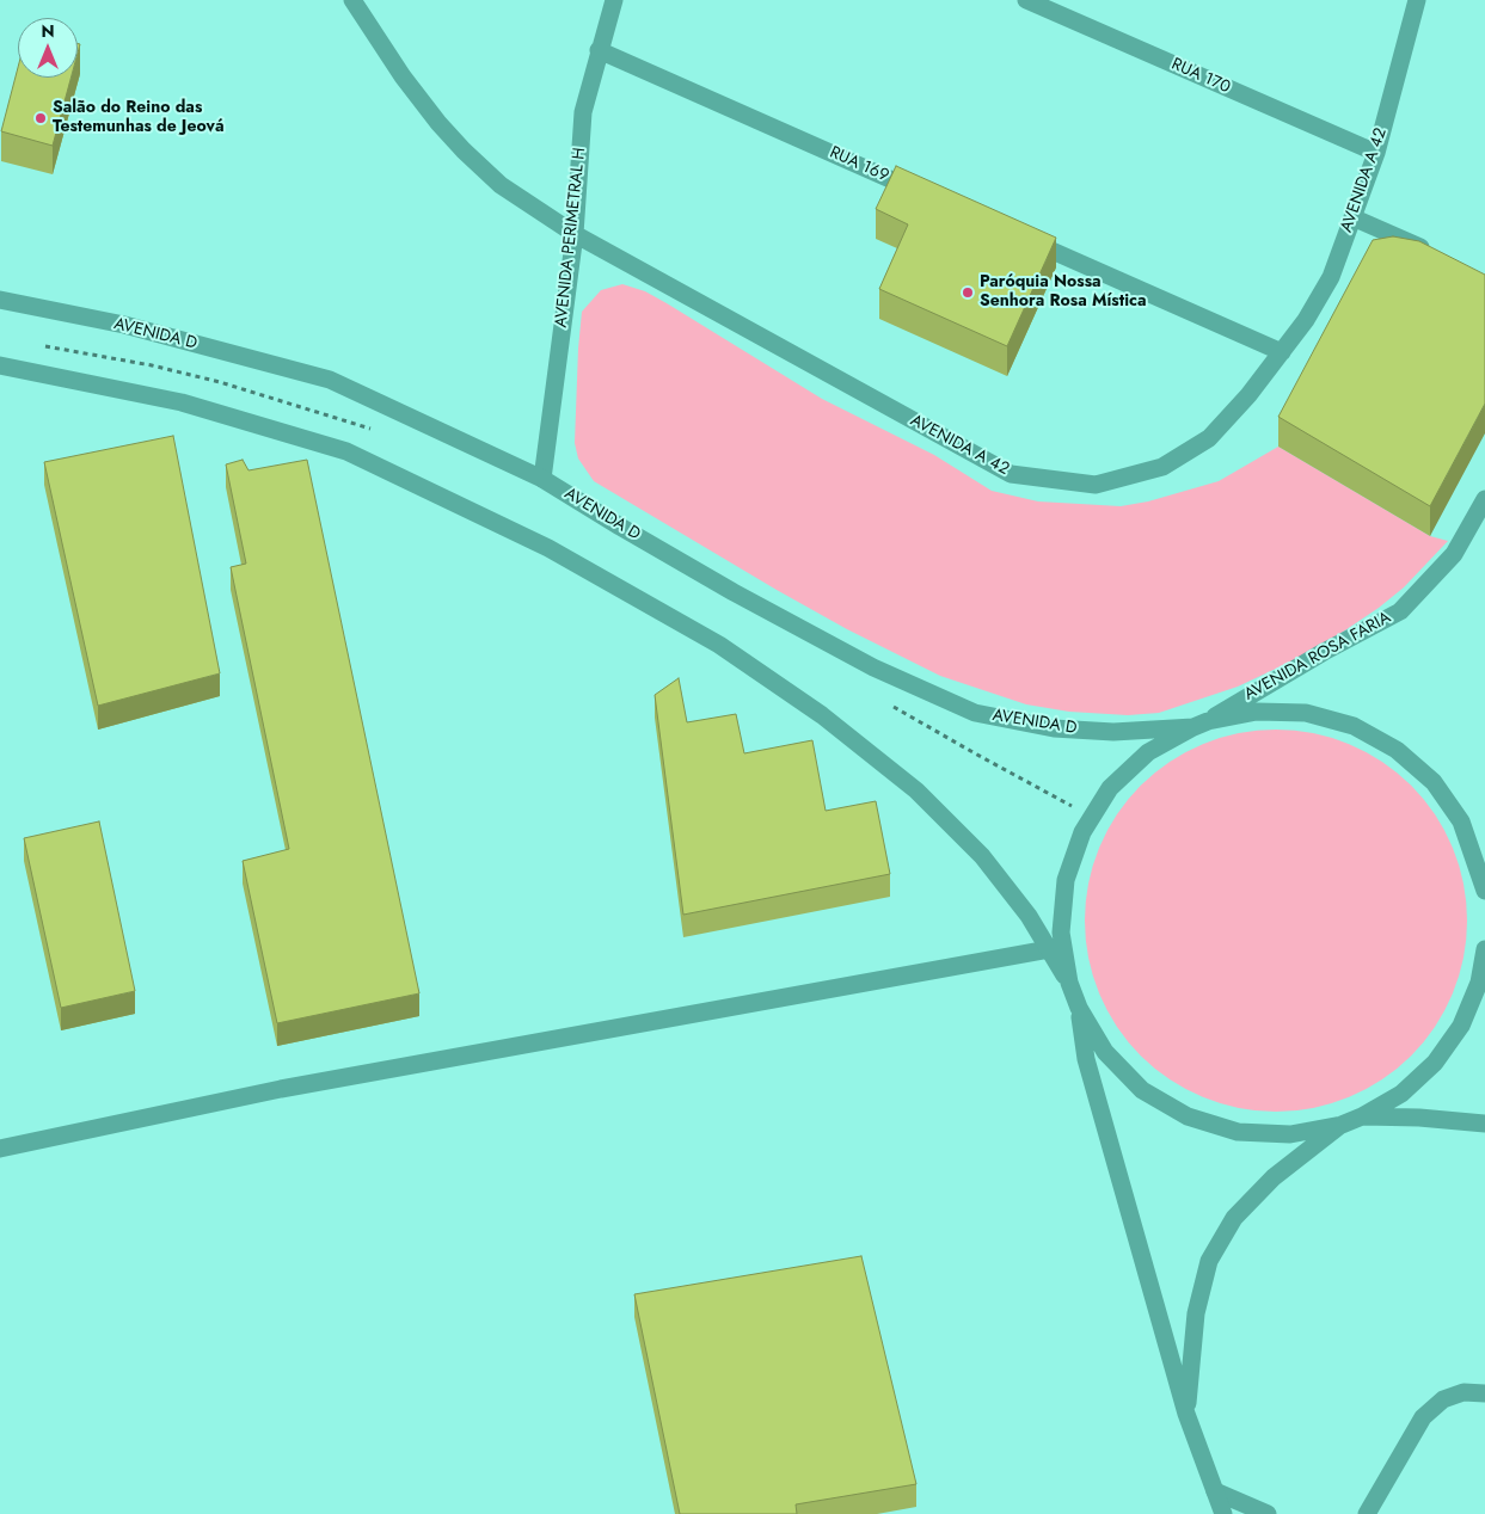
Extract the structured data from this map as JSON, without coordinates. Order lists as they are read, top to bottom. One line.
{"streets":{"street":["RUA 170","RUA 169","AVENIDA A 42","AVENIDA PERIMETRAL H","AVENIDA D","AVENIDA ROSA FARIA"]},"crossings":[["RUA 170","AVENIDA A 42"],["RUA 169","AVENIDA PERIMETRAL H"],["AVENIDA A 42","AVENIDA PERIMETRAL H"],["AVENIDA PERIMETRAL H","AVENIDA D"],["AVENIDA D","AVENIDA ROSA FARIA"]],"places":["Salão do Reino das Testemunhas de Jeová","Paróquia Nossa Senhora Rosa Mística"],"north":"top"}
